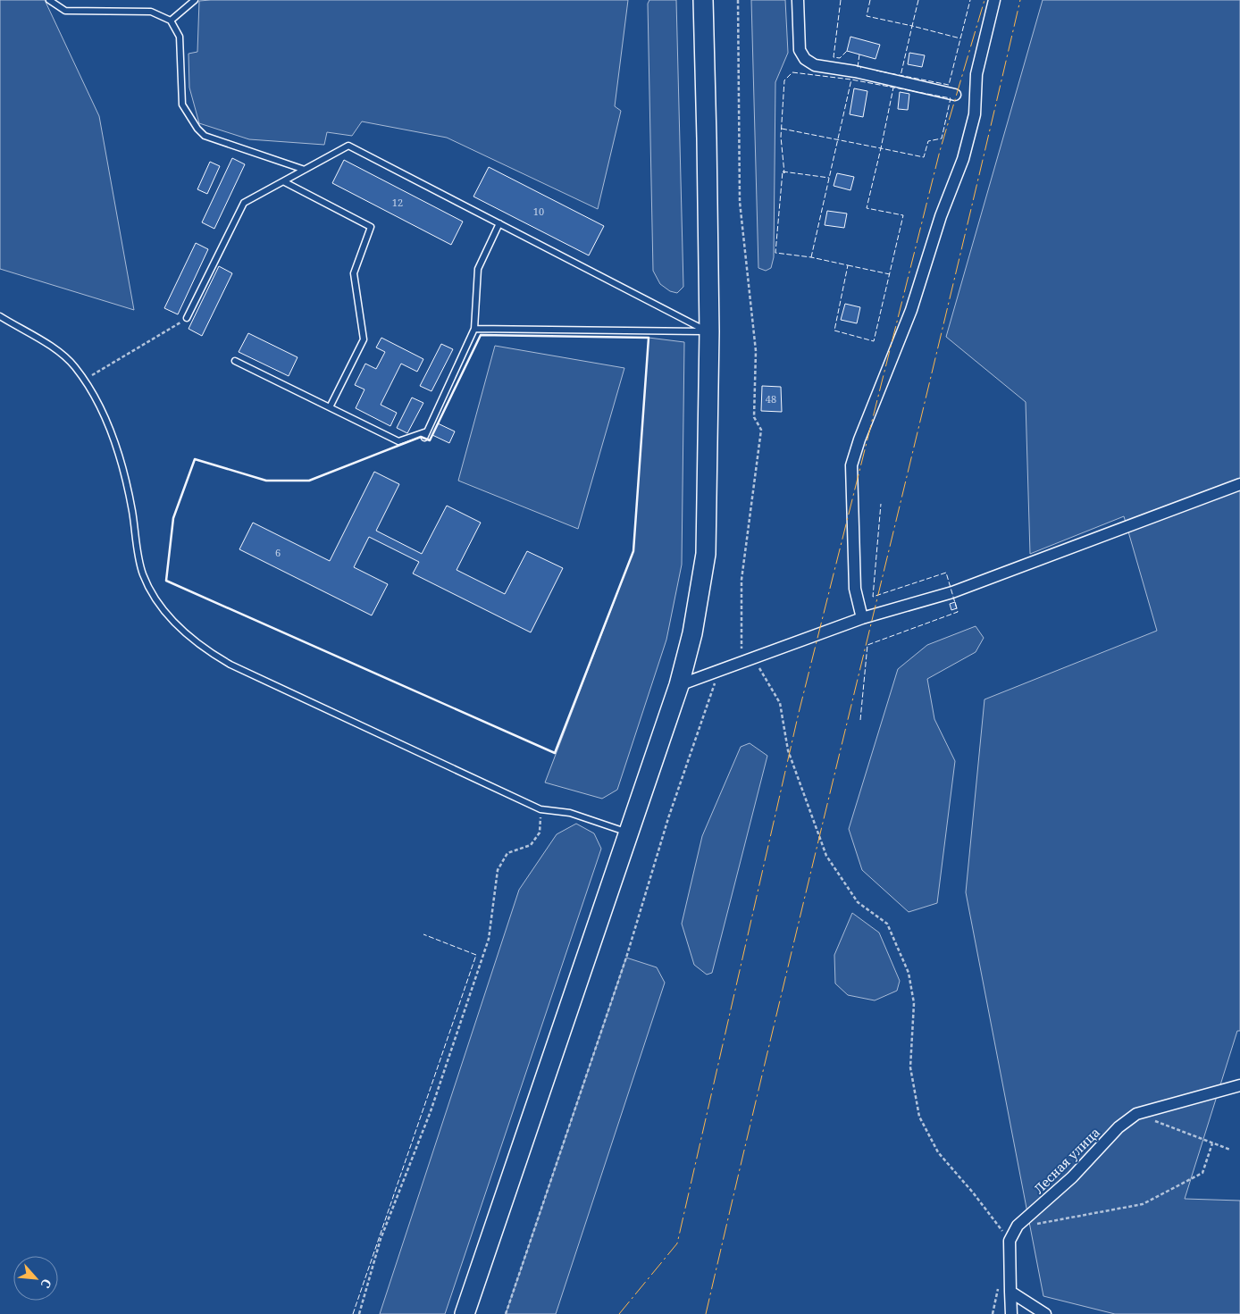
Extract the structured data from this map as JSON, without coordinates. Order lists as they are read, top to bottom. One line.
{"streets":{"street":["Лесная улица"]},"house_numbers":["12","10","48","6"],"north":"bottom right"}
